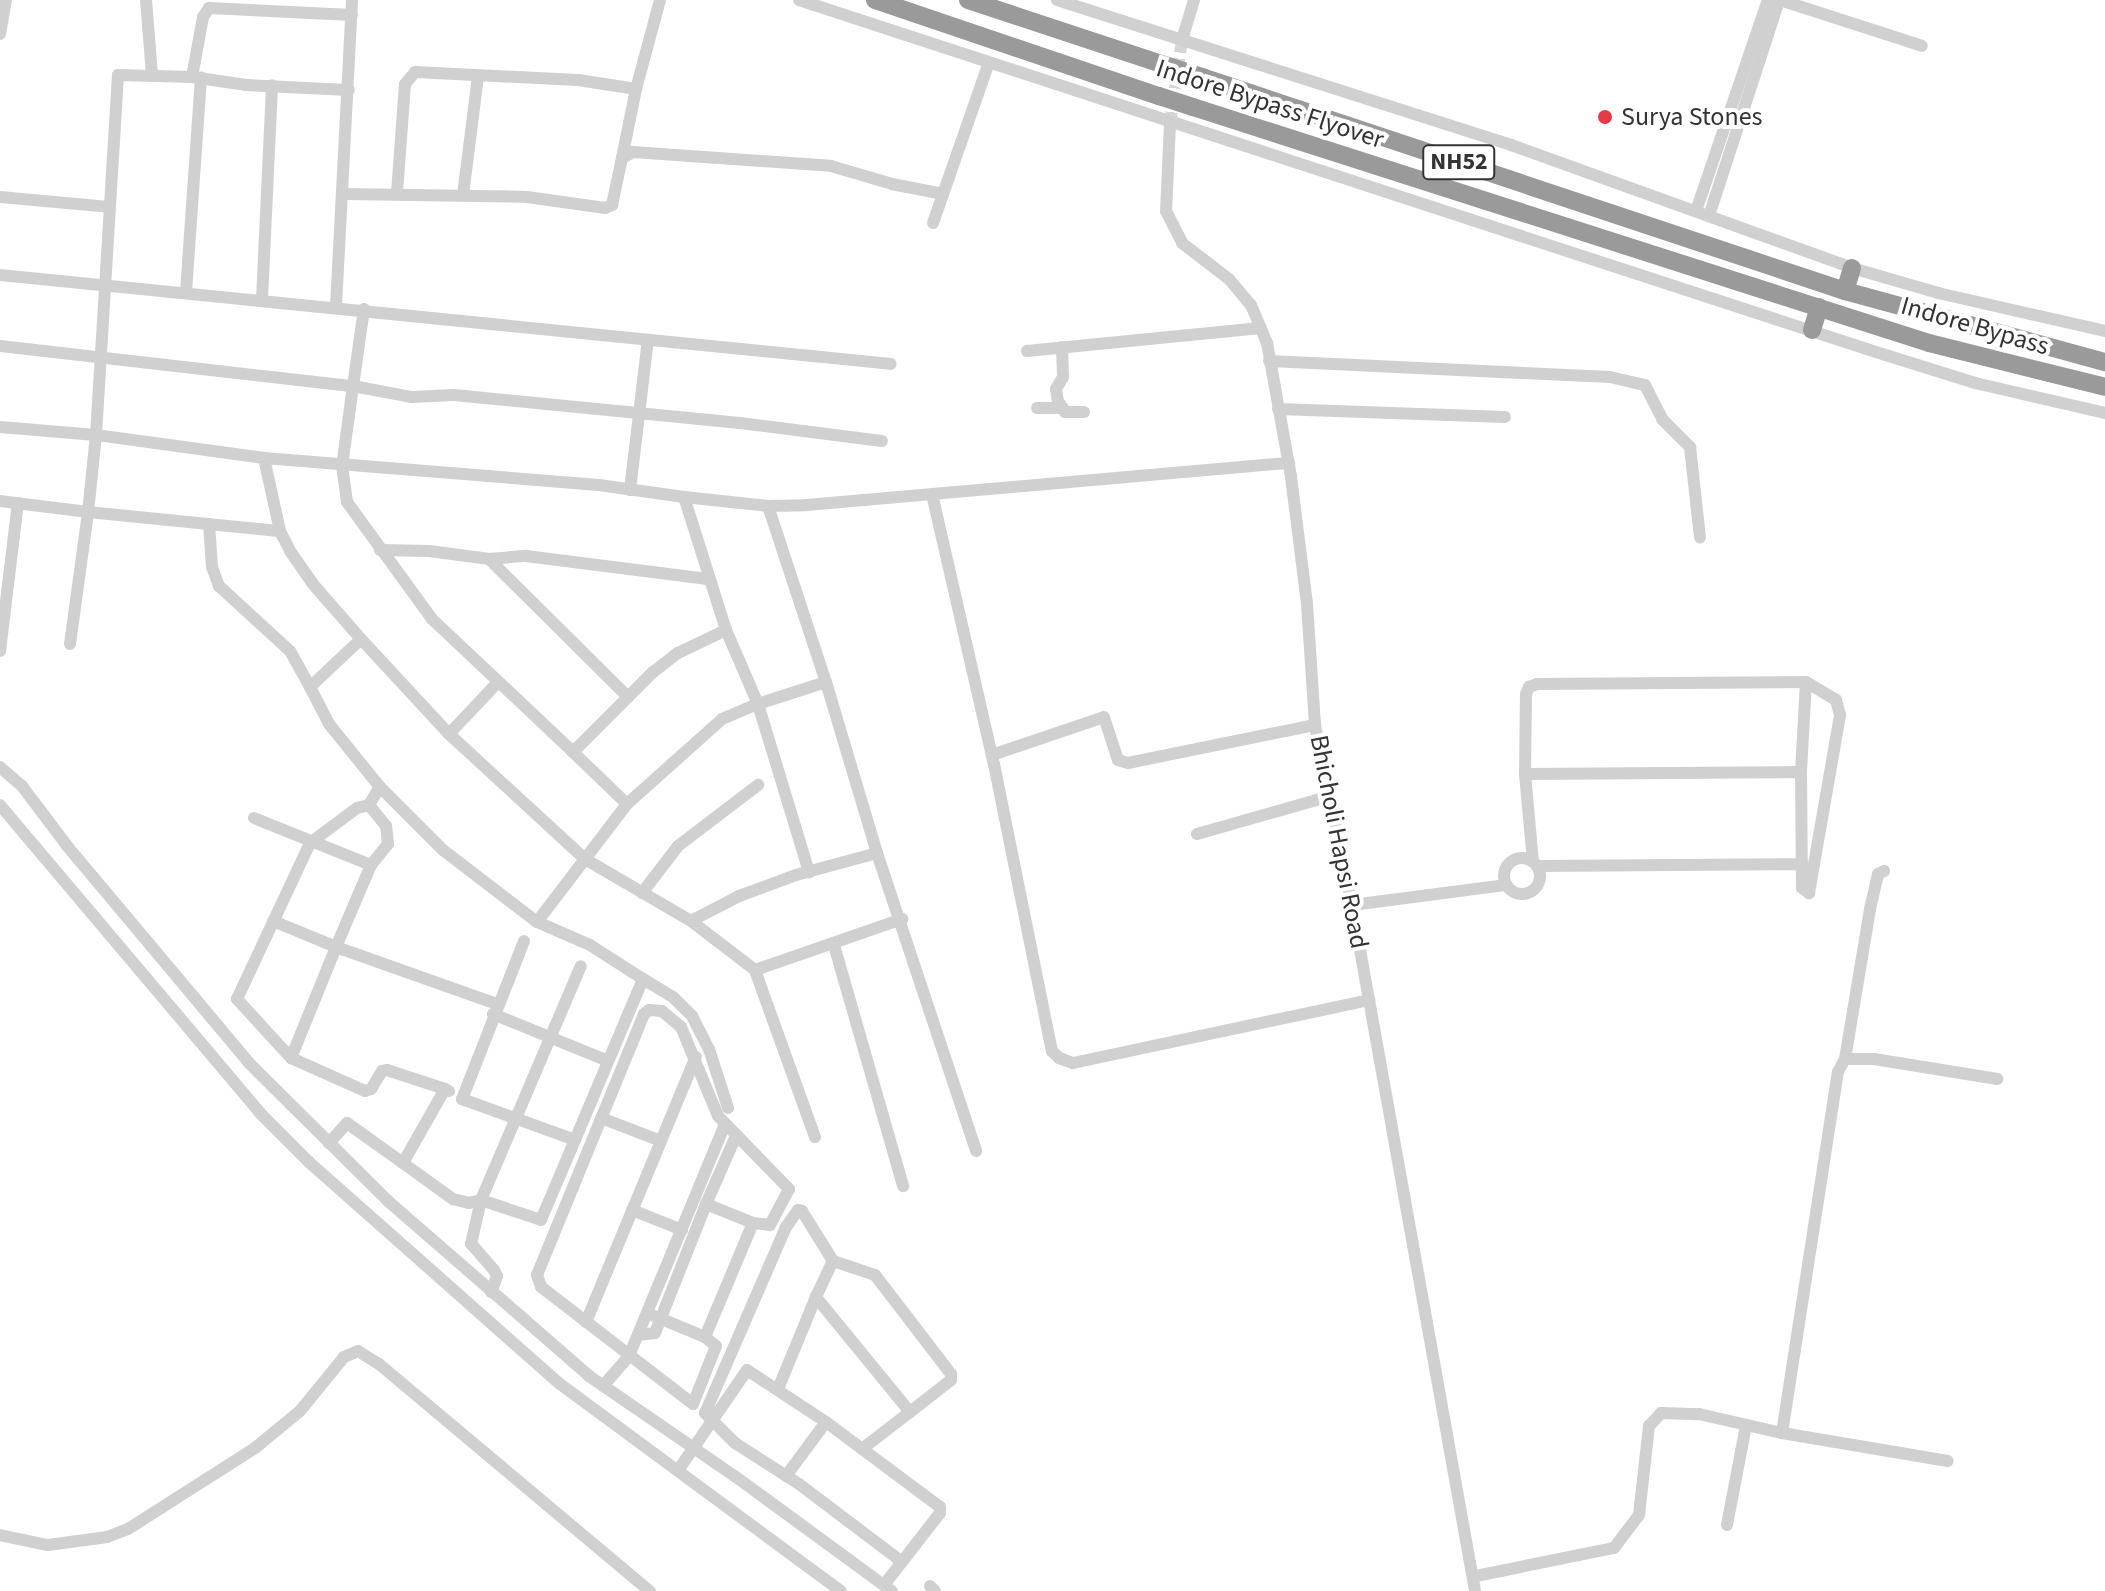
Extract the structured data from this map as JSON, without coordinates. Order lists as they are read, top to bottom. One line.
{"streets":{"highway":["Indore Bypass Flyover","NH52","Indore Bypass"],"street":["Bhicholi Hapsi Road"]},"crossings":[["Indore Bypass Flyover","Indore Bypass"]],"places":["Surya Stones"]}
